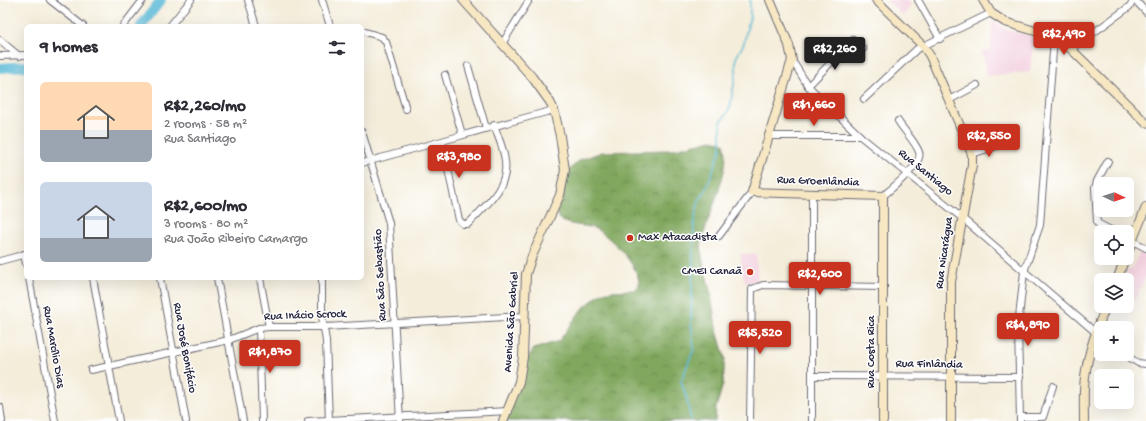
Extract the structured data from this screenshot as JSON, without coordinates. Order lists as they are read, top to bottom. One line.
{"streets":{"street":["Rua Santiago","Rua Groenlândia","Rua Nicarágua","Rua São Sebastião","Rua Inácio Scrock","Avenida São Gabriel","Rua Marcílio Dias","Rua José Bonifácio","Rua Costa Rica","Rua Finlândia"]},"crossings":[["Rua Santiago","Rua Nicarágua"],["Rua Groenlândia","Rua Costa Rica"],["Rua Nicarágua","Rua Finlândia"],["Rua São Sebastião","Rua Inácio Scrock"],["Rua Inácio Scrock","Avenida São Gabriel"],["Rua Inácio Scrock","Rua José Bonifácio"],["Rua Costa Rica","Rua Finlândia"]],"places":["Max Atacadista","CMEI Canaã"],"north":"right","page":{"price":["R$2,490","R$2,260","R$1,660","R$2,550","R$3,980","R$2,600","R$4,890","R$5,520","R$1,870"],"heading":"9 homes","list":[{"name":"R$2,260/mo","note":"2 rooms · 58 m² · Rua Santiago"},{"name":"R$2,600/mo","note":"3 rooms · 80 m² · Rua João Ribeiro Camargo"}],"map_buttons":["+","−"]}}
